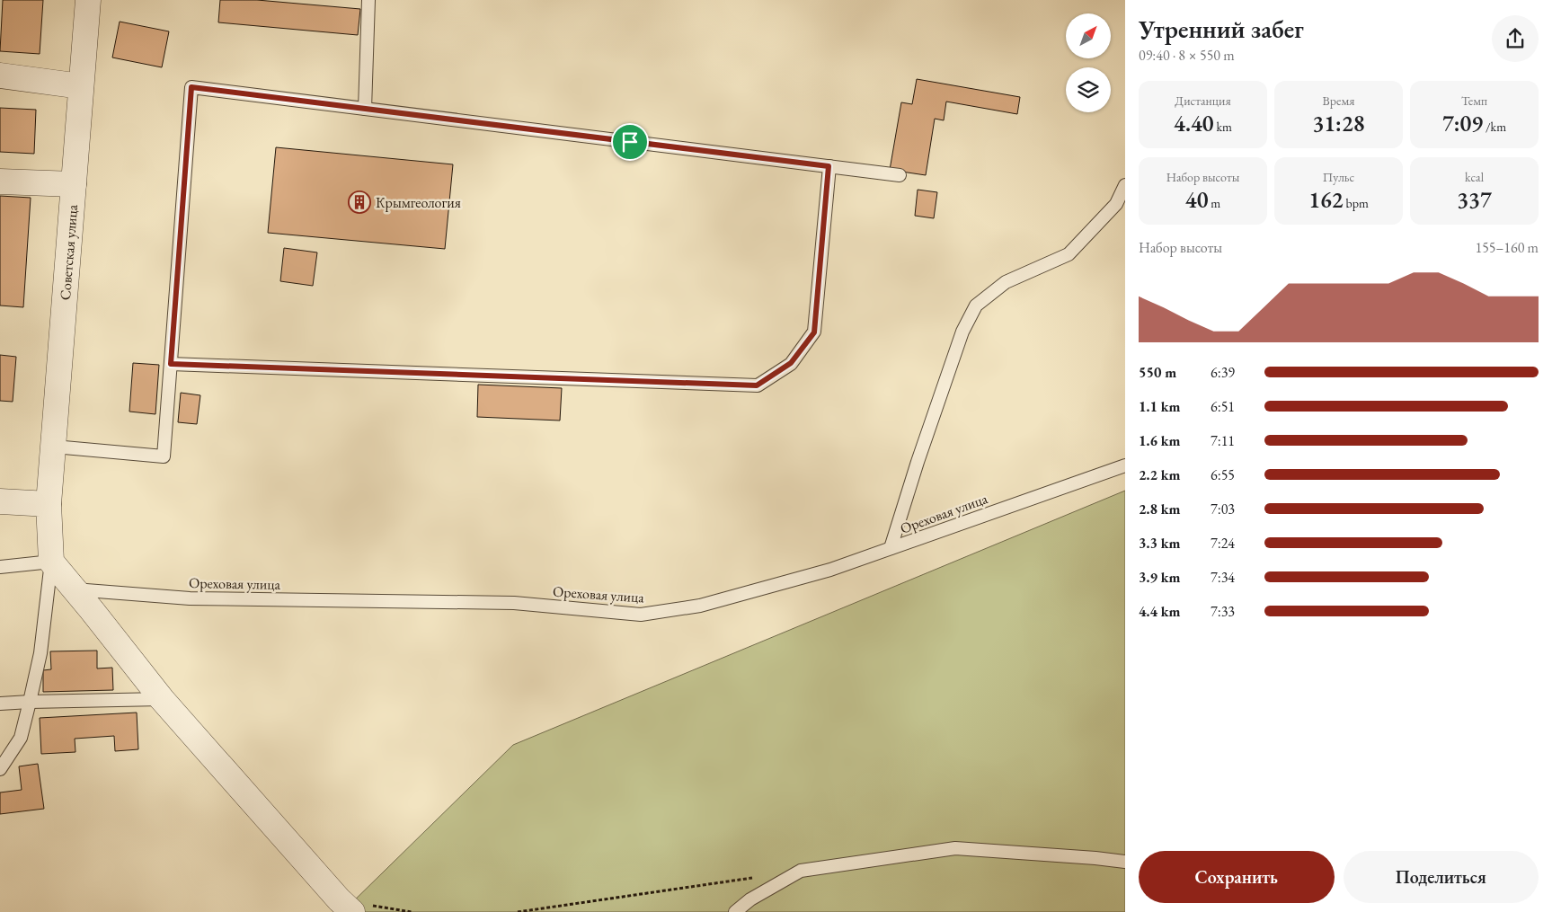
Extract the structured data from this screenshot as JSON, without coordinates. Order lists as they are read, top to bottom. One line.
{"streets":{"street":["Советская улица"],"lane":["Ореховая улица"]},"places":{"building":["Крымгеология"]},"north":"top right","page":{"heading":["Утренний забег","09:40 · 8 × 550 m"],"stats":[["Дистанция","4.40 km"],["Время","31:28"],["Темп","7:09 /km"],["Набор высоты","40 m"],["Пульс","162 bpm"],["kcal","337"]],"chart":["Набор высоты","155–160 m"],"list":[{"name":"550 m","note":"6:39"},{"name":"1.1 km","note":"6:51"},{"name":"1.6 km","note":"7:11"},{"name":"2.2 km","note":"6:55"},{"name":"2.8 km","note":"7:03"},{"name":"3.3 km","note":"7:24"},{"name":"3.9 km","note":"7:34"},{"name":"4.4 km","note":"7:33"}],"buttons":["Сохранить","Поделиться"]}}
